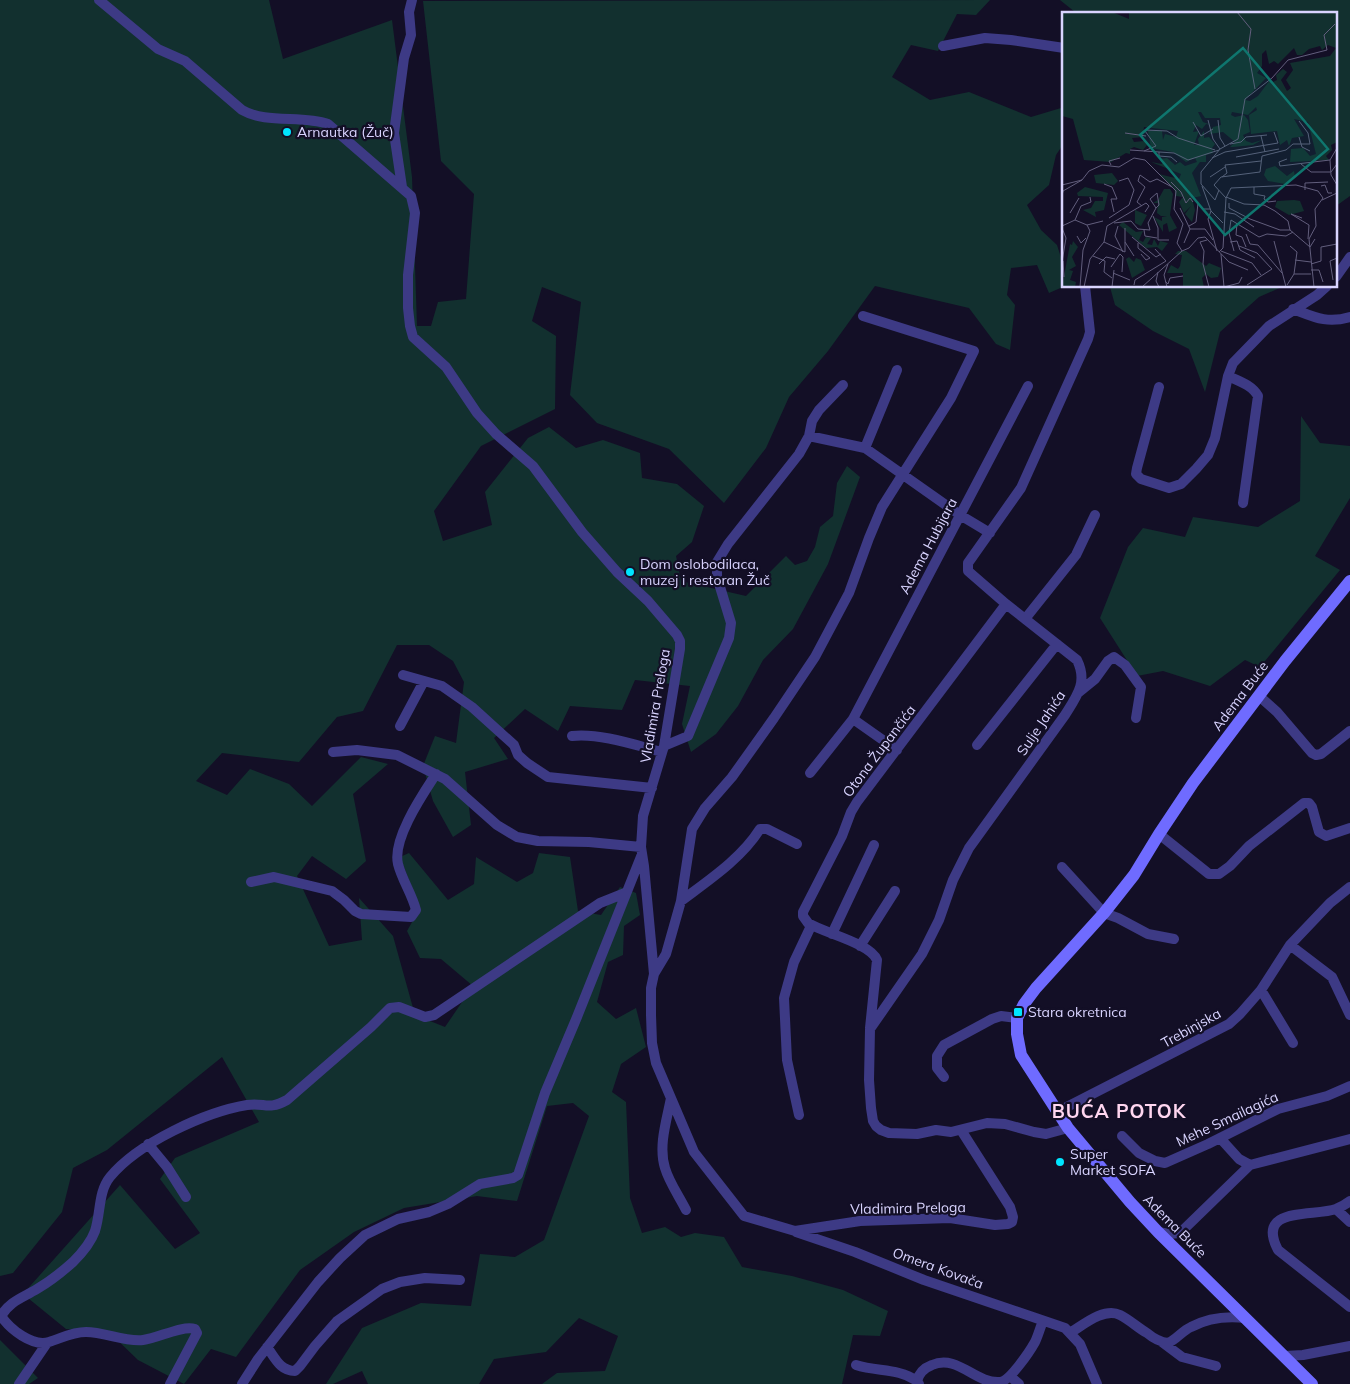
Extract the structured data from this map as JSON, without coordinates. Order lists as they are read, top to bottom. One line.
{"streets":{"street":["Adema Hubijara","Adema Buće","Vladimira Preloga","Sulje Jahića","Otona Župančića","Trebinjska","Mehe Smailagića","Omera Kovača"]},"crossings":[["Adema Buće","Trebinjska"],["Vladimira Preloga","Omera Kovača"],["Sulje Jahića","Otona Župančića"]],"districts":["BUĆA POTOK"],"places":{"other":["Arnautka (Žuč)","Dom oslobodilaca, muzej i restoran Žuč","Super Market SOFA"],"transit":["Stara okretnica"]}}
